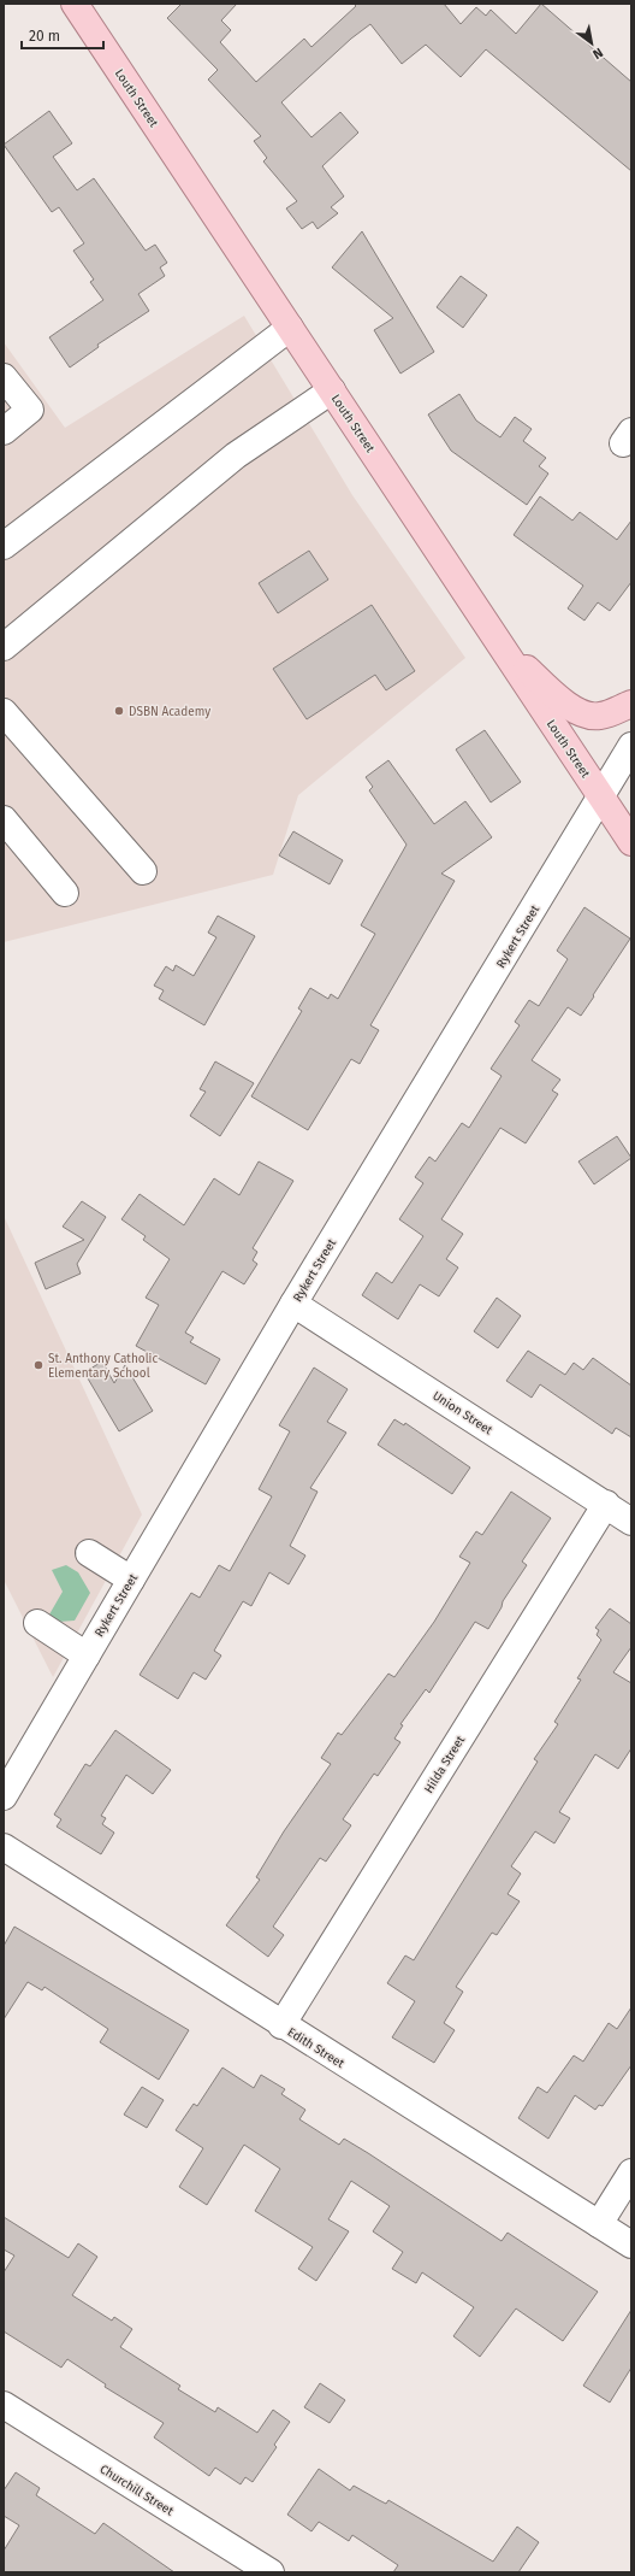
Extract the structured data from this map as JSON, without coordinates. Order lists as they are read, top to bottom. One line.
{"streets":{"main road":["Louth Street"],"street":["Rykert Street","Union Street","Hilda Street","Edith Street","Churchill Street"]},"crossings":[["Louth Street","Rykert Street"],["Rykert Street","Union Street"],["Union Street","Hilda Street"],["Hilda Street","Edith Street"]],"places":["DSBN Academy","St. Anthony Catholic Elementary School"],"scale_bar":"20 m","north":"bottom right"}
